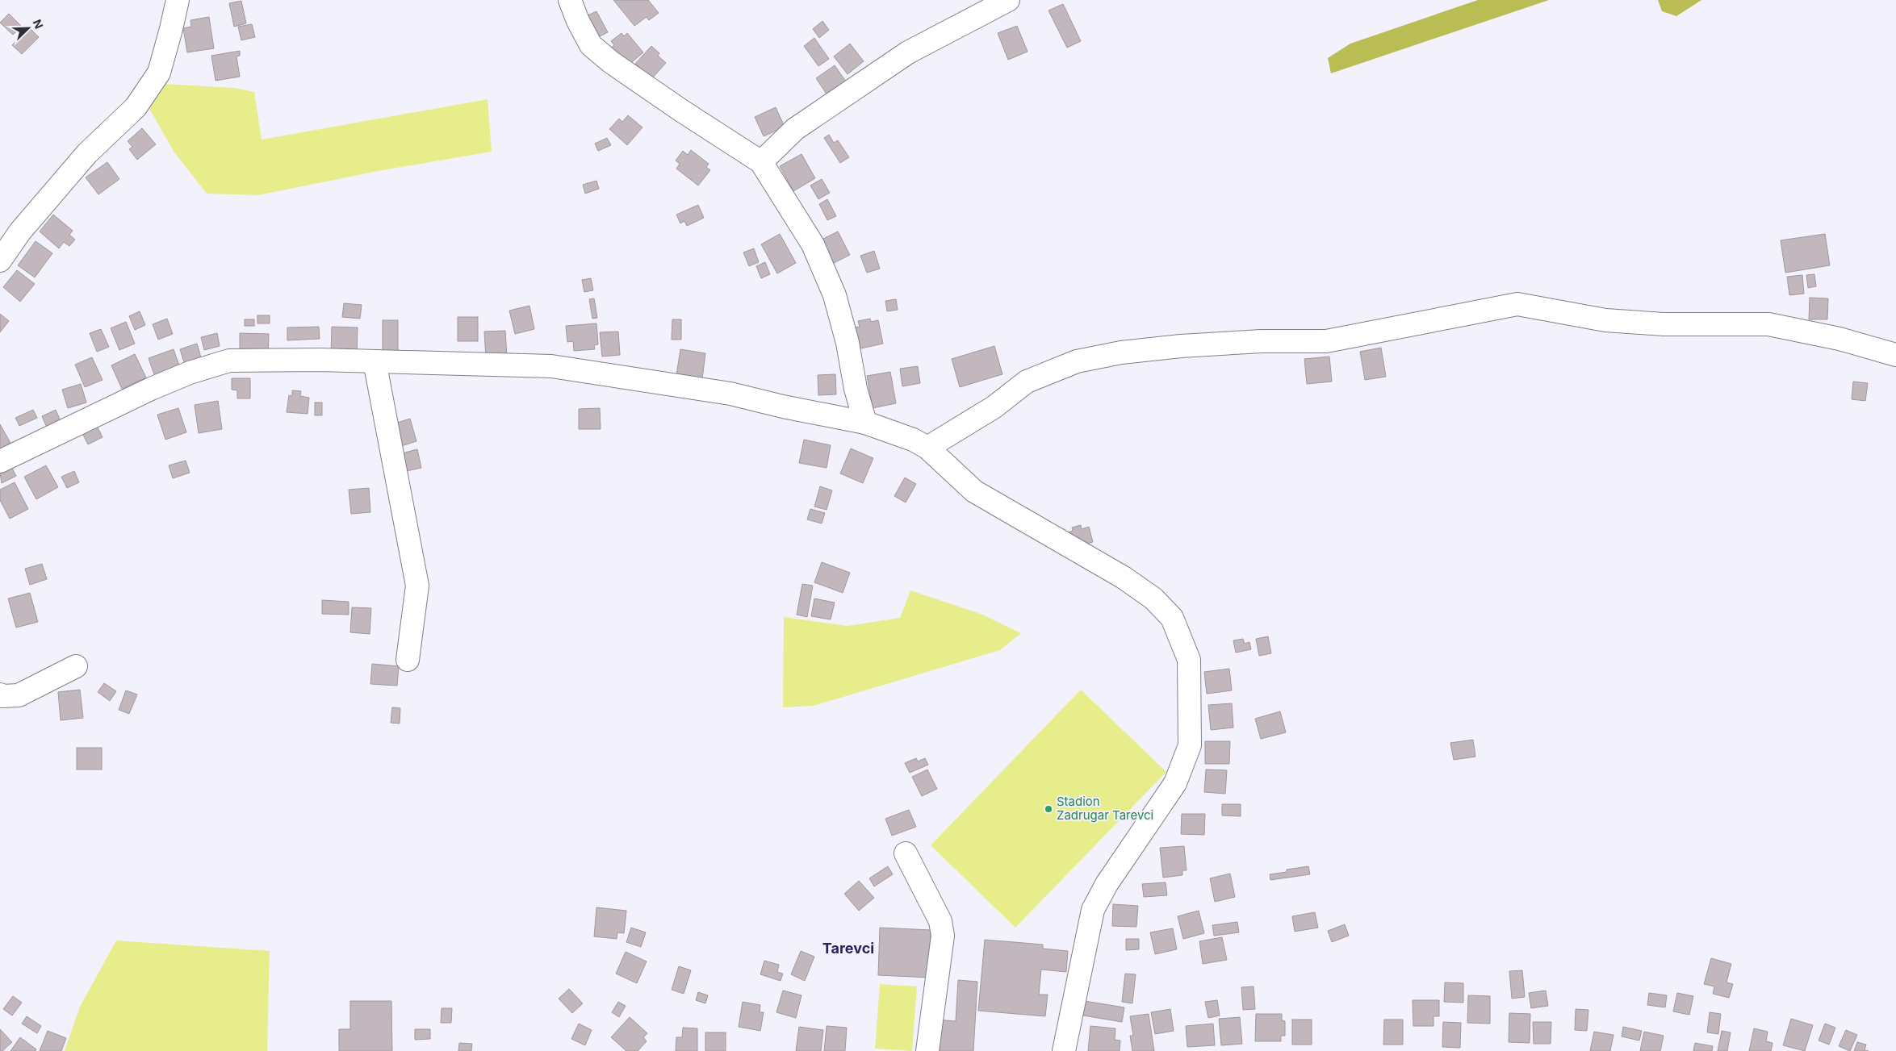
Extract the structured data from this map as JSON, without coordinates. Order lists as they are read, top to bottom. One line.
{"districts":["Tarevci"],"places":["Stadion Zadrugar Tarevci"],"north":"top right"}
